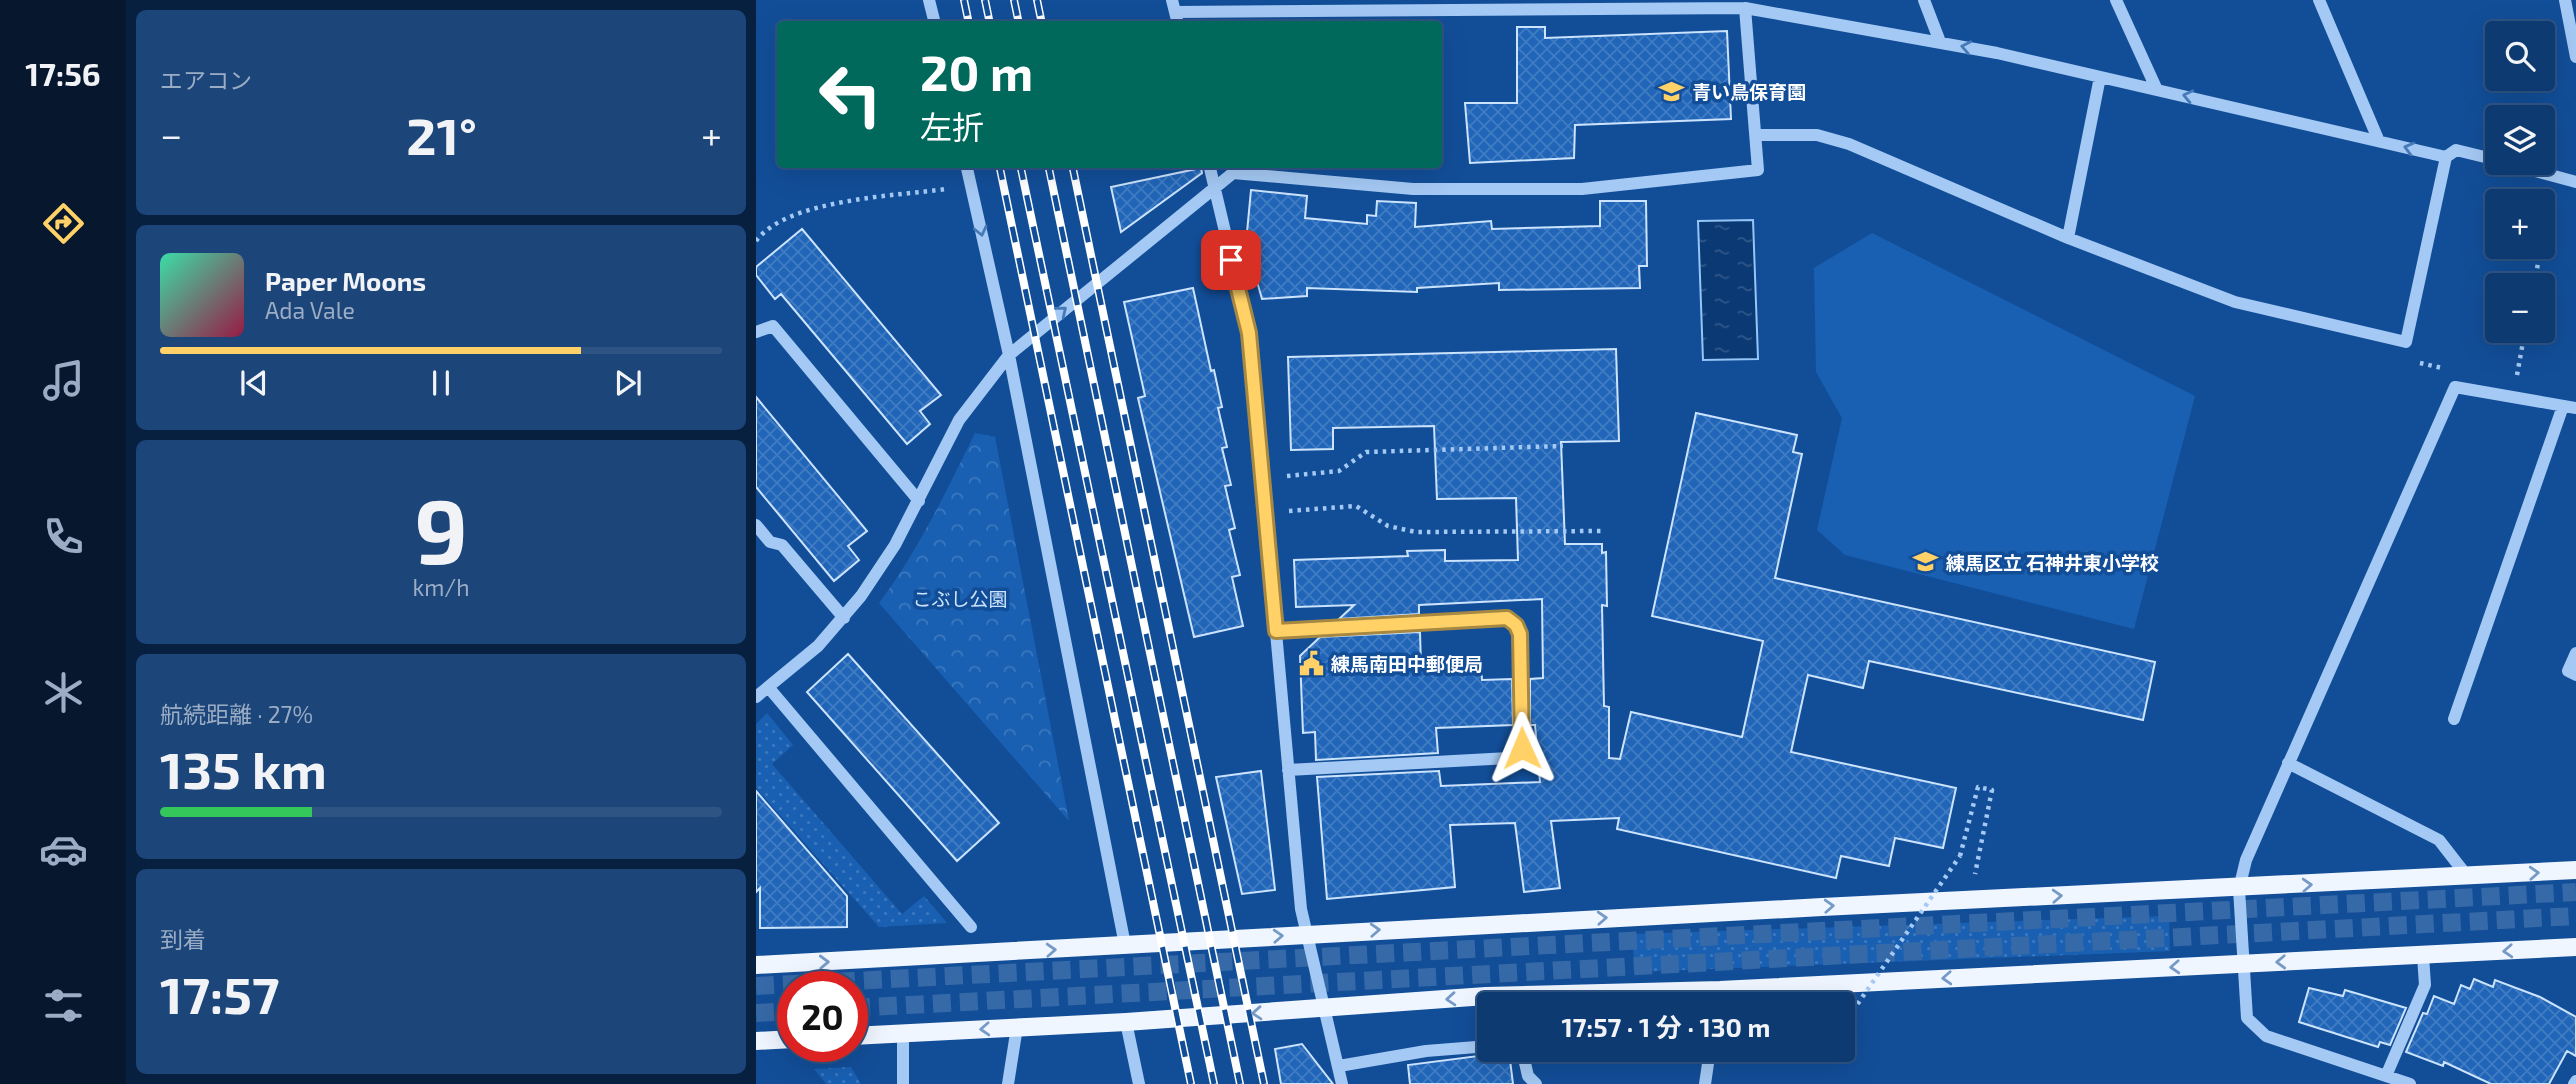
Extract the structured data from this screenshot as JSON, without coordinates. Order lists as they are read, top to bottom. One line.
{"parks":["こぶし公園"],"places":{"school or university":["青い鳥保育園","練馬区立 石神井東小学校"],"public building":["練馬南田中郵便局"]},"page":{"tabs":"17:56","tile":["エアコン",["9","km/h"],["航続距離 · 27%","135 km"],["到着","17:57"]],"map_buttons":["+","−"],"turn":["20 m","左折"],"heat":["−","21°","+"],"song":["Paper Moons","Ada Vale"],"limit":"20","trip":"17:57 · 1 分 · 130 m"}}
